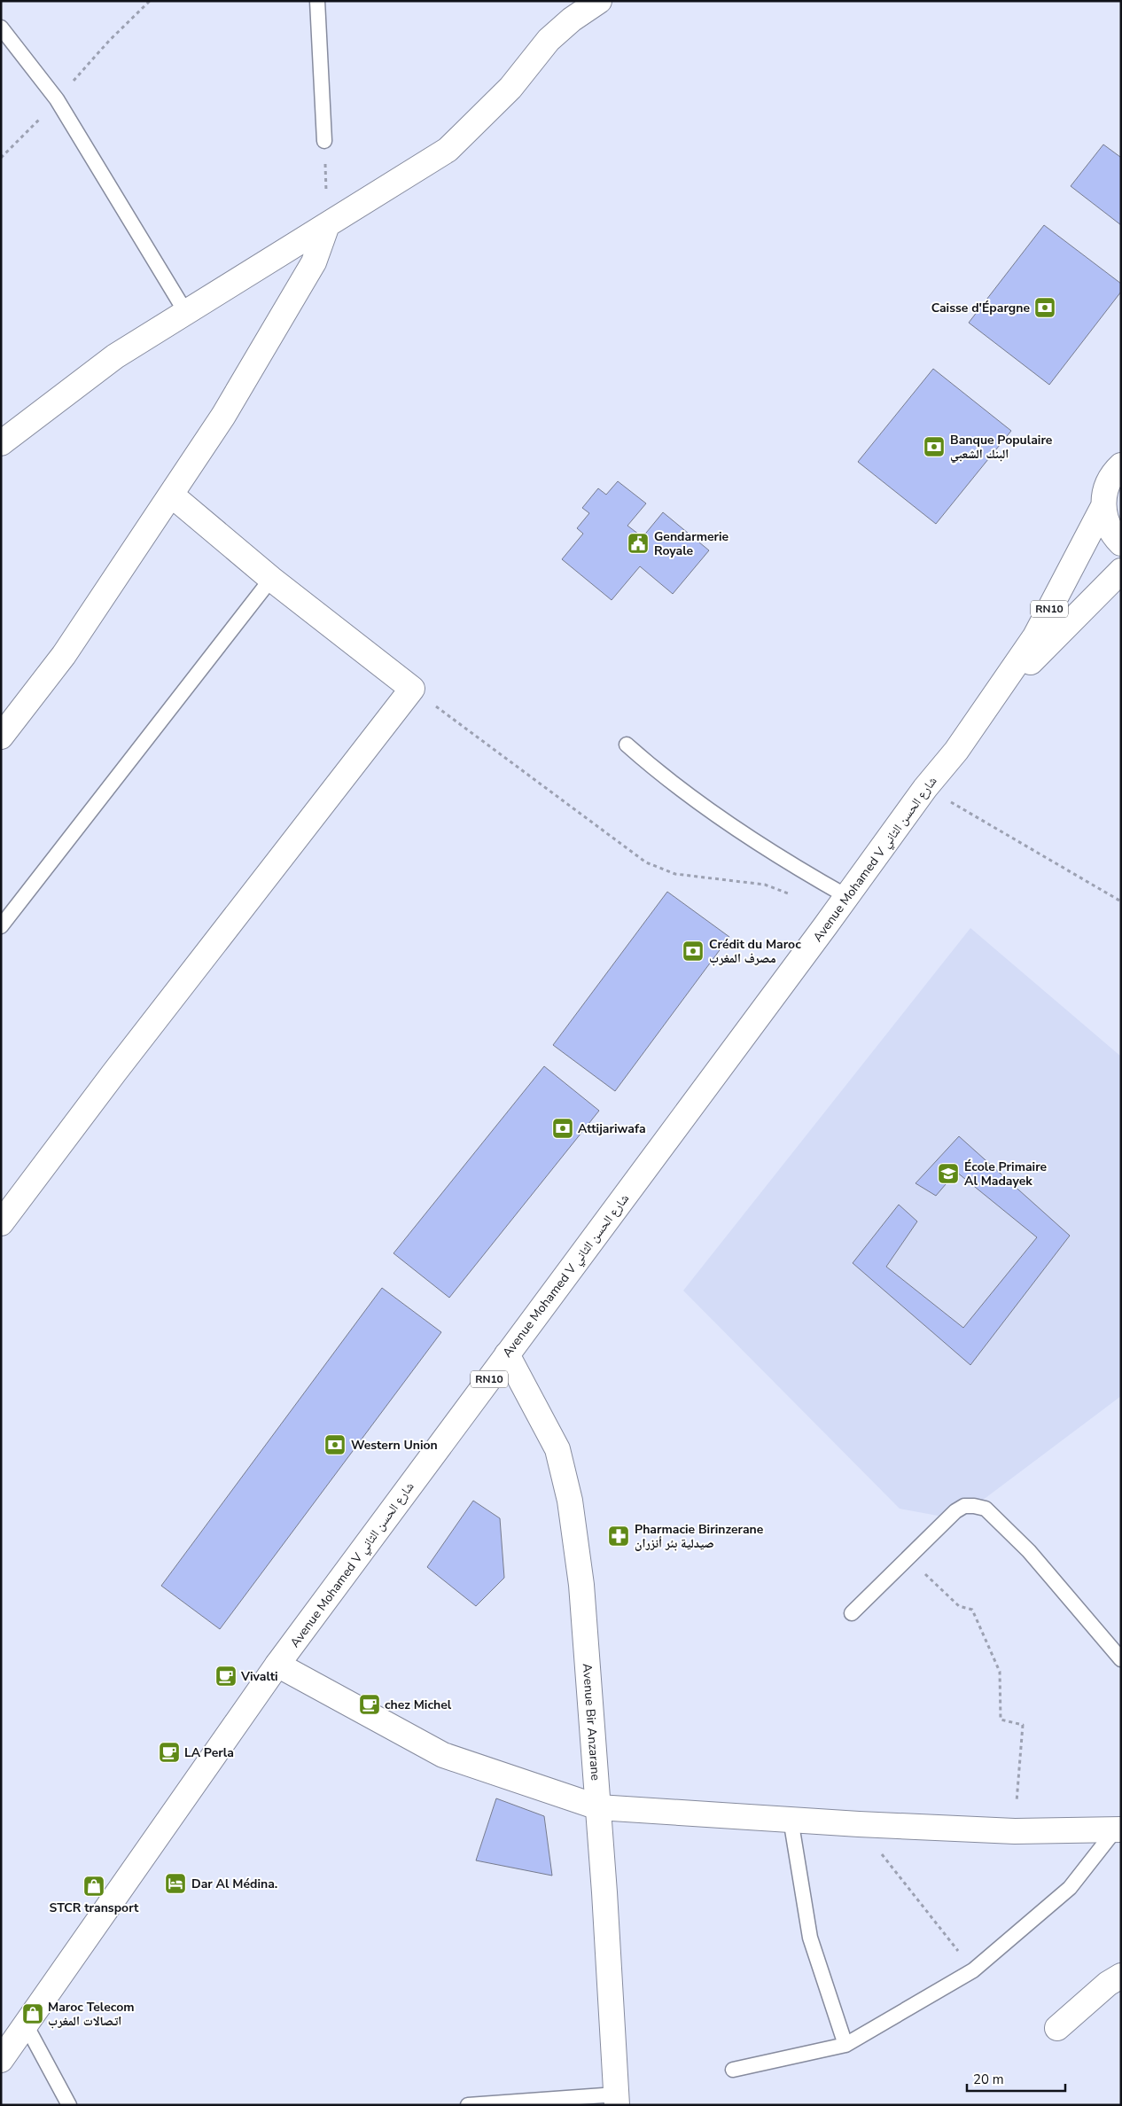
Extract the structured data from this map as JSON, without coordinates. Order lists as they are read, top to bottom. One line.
{"streets":{"street":["RN10","Avenue Mohamed V شارع الحسن الثاني","Avenue Bir Anzarane"]},"crossings":[["RN10","Avenue Mohamed V شارع الحسن الثاني"],["Avenue Mohamed V شارع الحسن الثاني","Avenue Bir Anzarane"]],"places":{"bank":["Caisse d'Épargne","Banque Populaire البنك الشعبي","Crédit du Maroc مصرف المغرب","Attijariwafa","Western Union"],"public building":["Gendarmerie Royale"],"school or university":["École Primaire Al Madayek"],"pharmacy":["Pharmacie Birinzerane صيدلية بئر أنزران"],"cafe":["Vivalti","chez Michel","LA Perla"],"hotel":["Dar Al Médina."],"shop":["STCR transport","Maroc Telecom اتصالات المغرب"]},"scale_bar":"20 m"}
